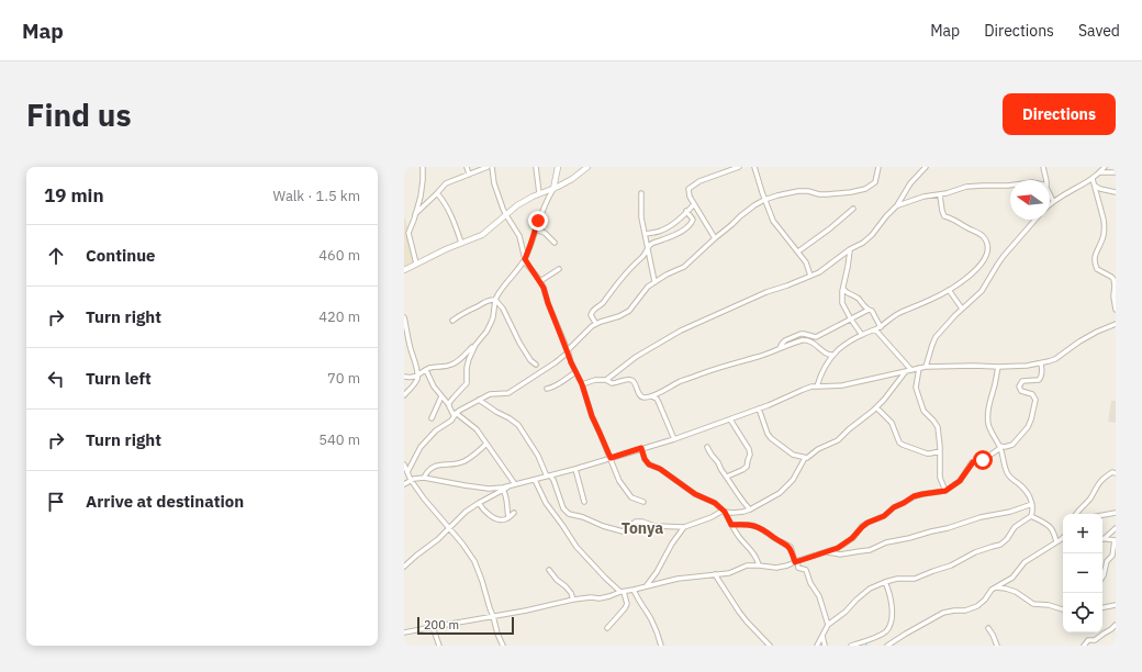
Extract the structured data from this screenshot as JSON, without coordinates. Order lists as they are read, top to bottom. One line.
{"districts":["Tonya"],"scale_bar":"200 m","north":"left","page":{"header":"Map","nav":["Map","Directions","Saved"],"buttons":"Directions","title":"Find us","heading":["19 min","Walk · 1.5 km"],"list":[["Continue","460 m"],["Turn right","420 m"],["Turn left","70 m"],["Turn right","540 m"],"Arrive at destination"],"map_buttons":["+","−"],"scale":"200 m"}}
